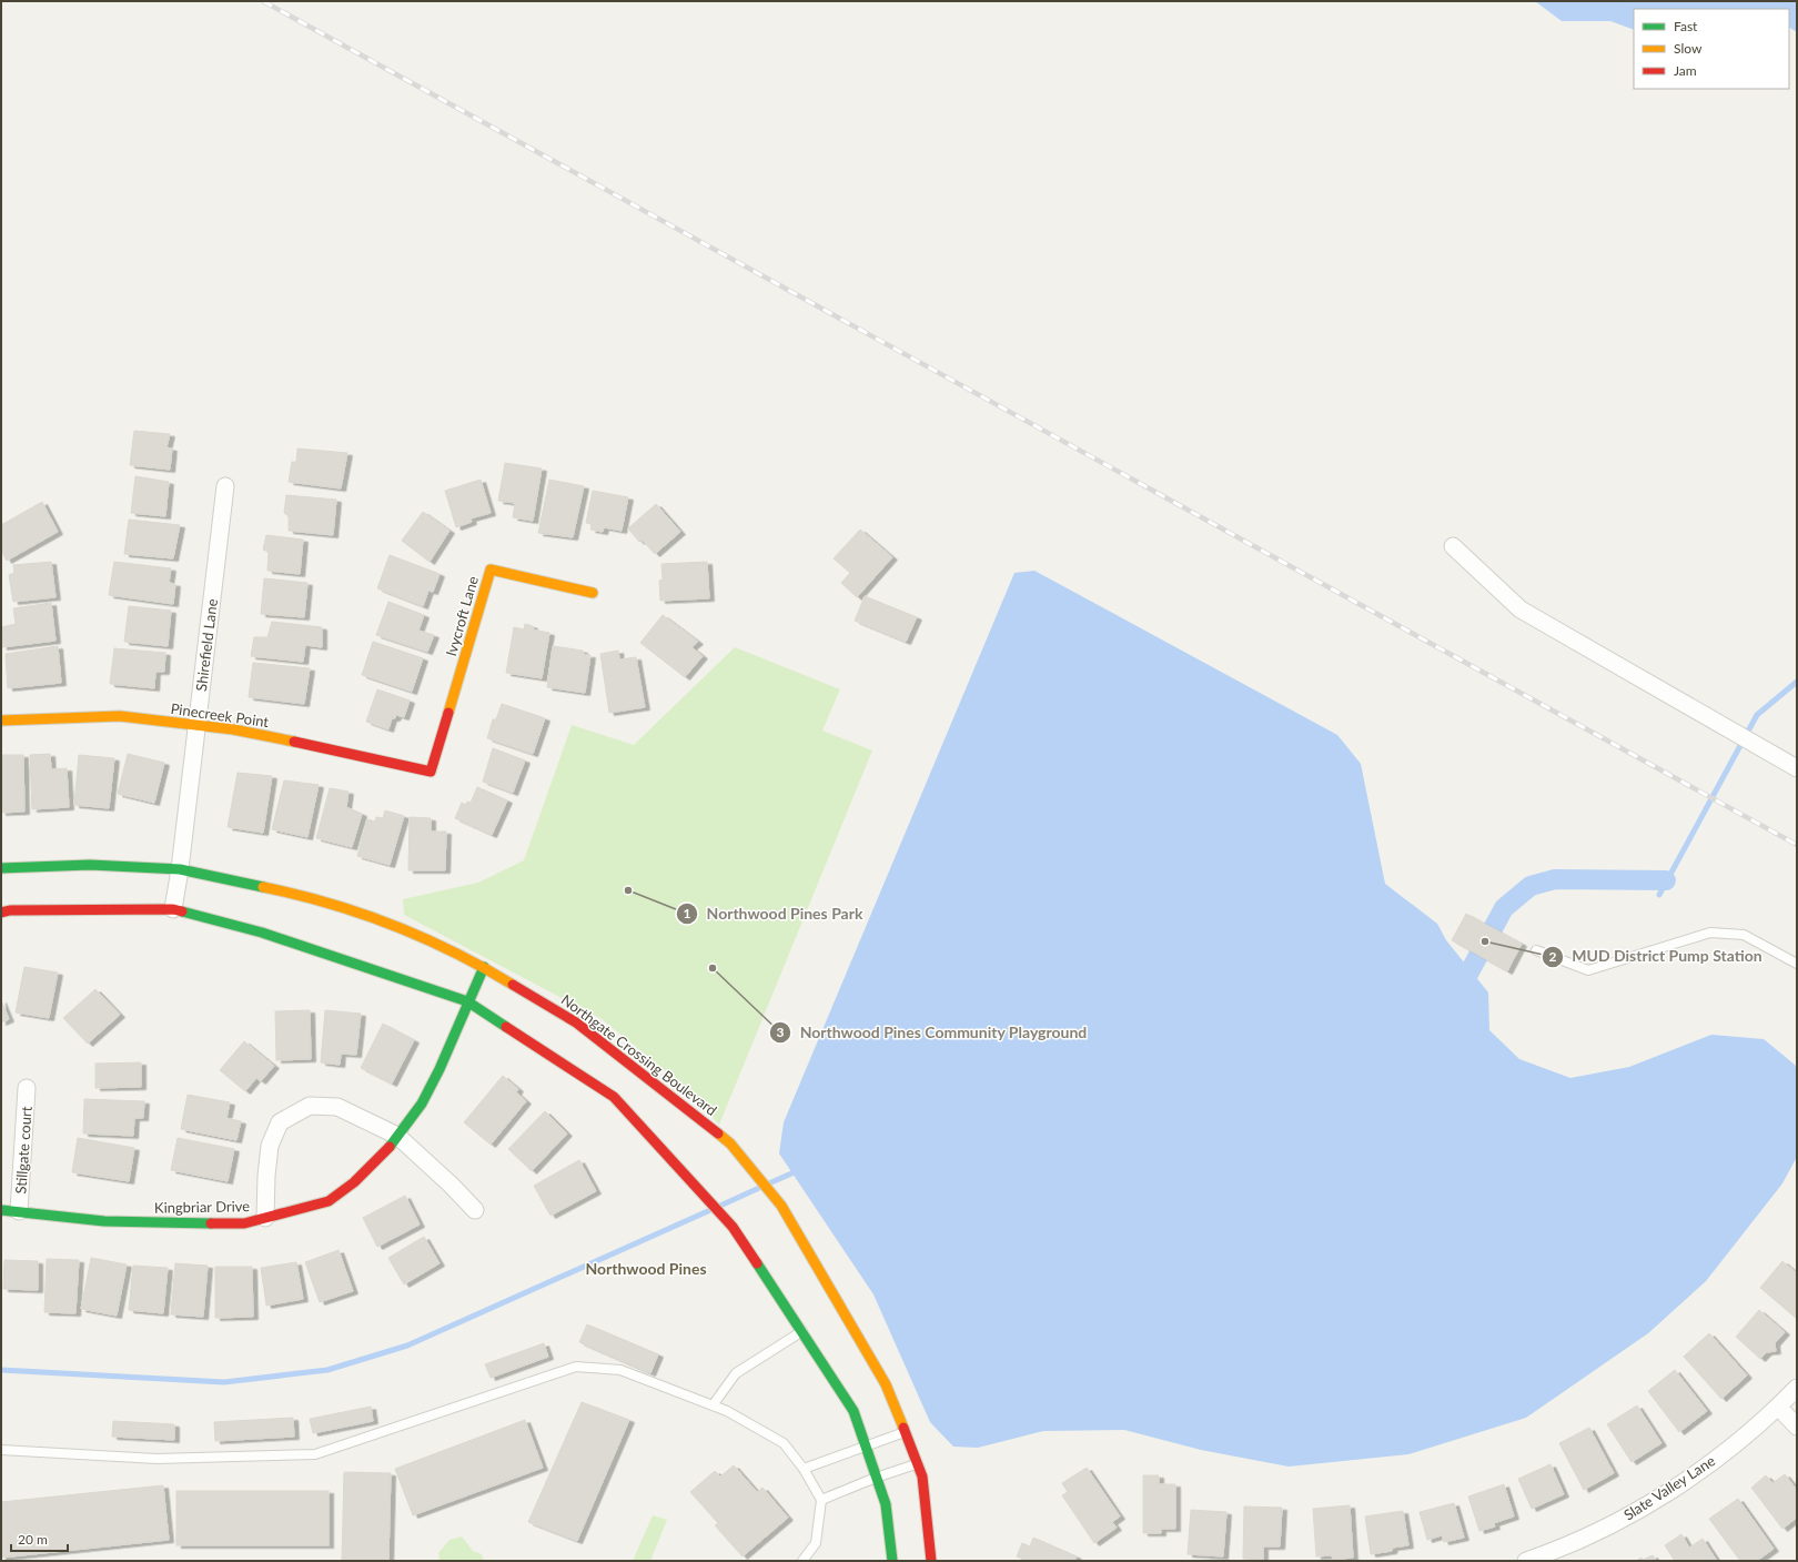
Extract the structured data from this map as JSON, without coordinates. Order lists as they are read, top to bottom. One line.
{"streets":{"street":["Ivycroft Lane","Shirefield Lane","Pinecreek Point","Northgate Crossing Boulevard","Stillgate court","Kingbriar Drive","Slate Valley Lane"]},"crossings":[["Ivycroft Lane","Pinecreek Point"],["Shirefield Lane","Pinecreek Point"],["Shirefield Lane","Northgate Crossing Boulevard"],["Northgate Crossing Boulevard","Kingbriar Drive"],["Stillgate court","Kingbriar Drive"]],"districts":["Northwood Pines"],"places":["Northwood Pines Park","MUD District Pump Station","Northwood Pines Community Playground"],"legend":["Fast","Slow","Jam"],"scale_bar":"20 m"}
